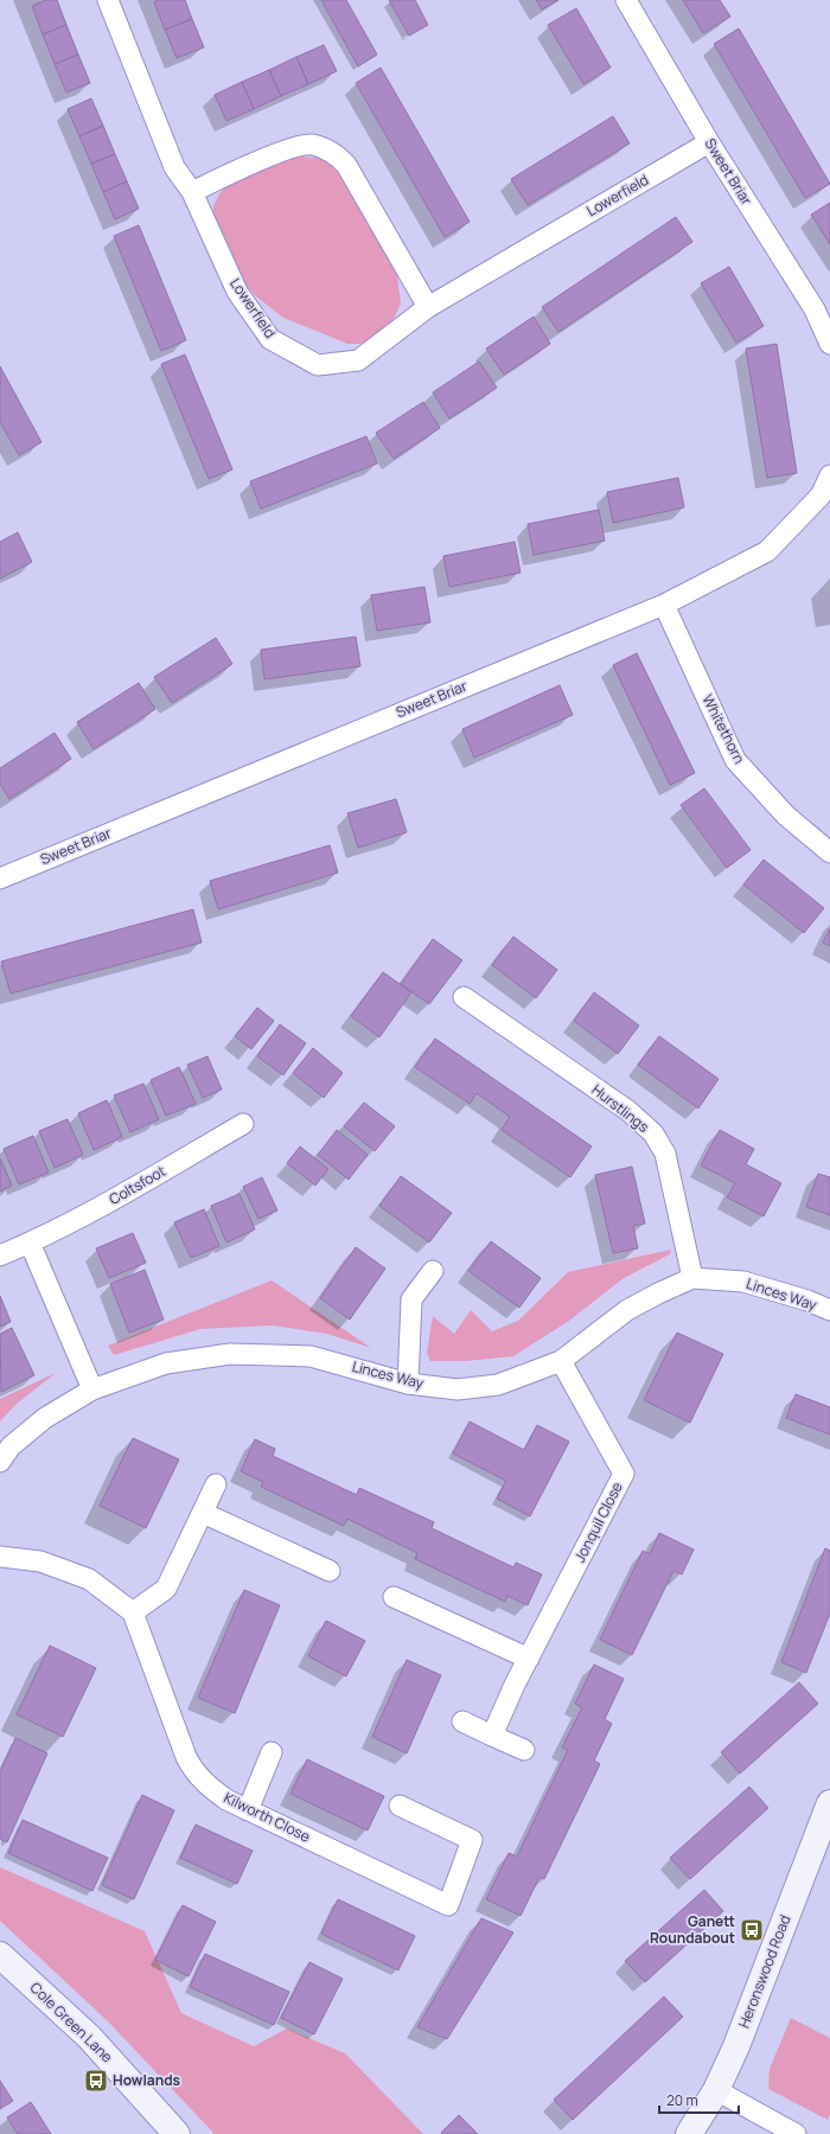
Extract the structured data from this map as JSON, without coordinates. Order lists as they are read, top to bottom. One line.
{"streets":{"street":["Sweet Briar","Lowerfield","Whitethorn","Hurstlings","Coltsfoot","Linces Way","Jonquil Close","Kilworth Close","Heronswood Road","Cole Green Lane"]},"crossings":[["Sweet Briar","Lowerfield"],["Sweet Briar","Whitethorn"],["Hurstlings","Linces Way"],["Linces Way","Jonquil Close"]],"places":{"bus stop":["Ganett Roundabout","Howlands"]},"scale_bar":"20 m"}
